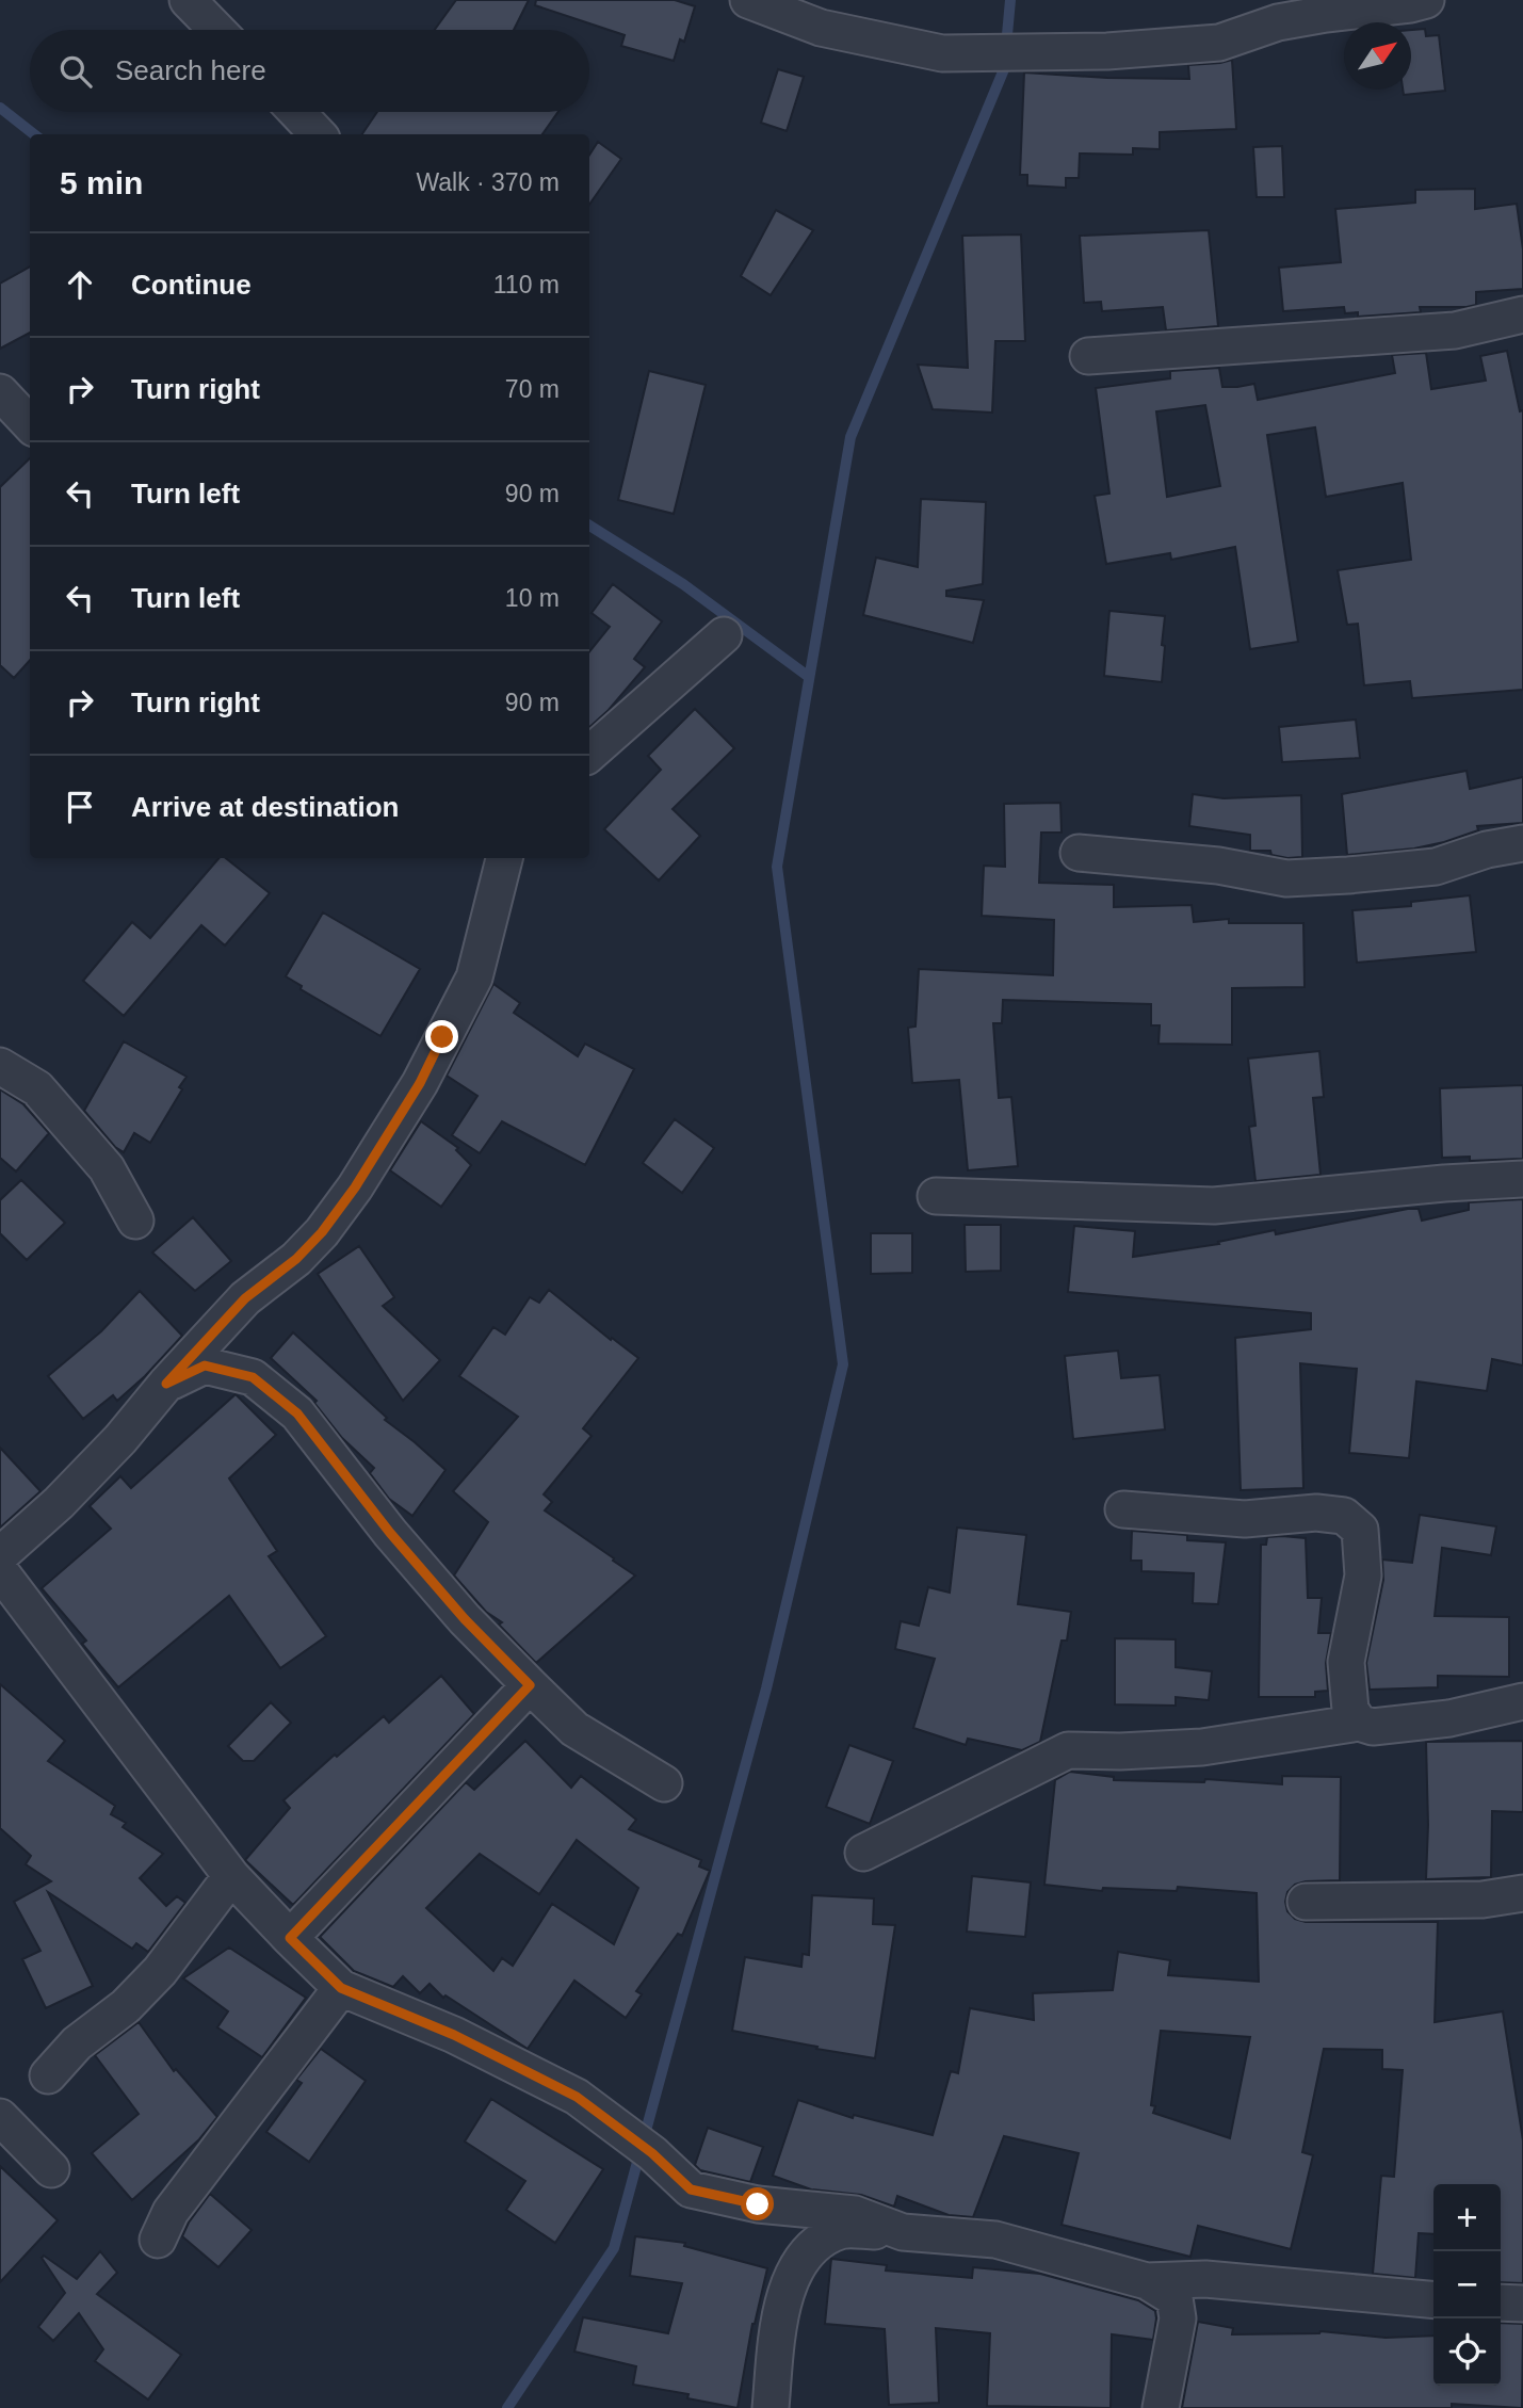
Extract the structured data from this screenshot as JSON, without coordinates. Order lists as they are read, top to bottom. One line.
{"north":"top right","page":{"search":"Search here","heading":["5 min","Walk · 370 m"],"list":[["Continue","110 m"],["Turn right","70 m"],["Turn left","90 m"],["Turn left","10 m"],["Turn right","90 m"],"Arrive at destination"],"map_buttons":["+","−"]}}
